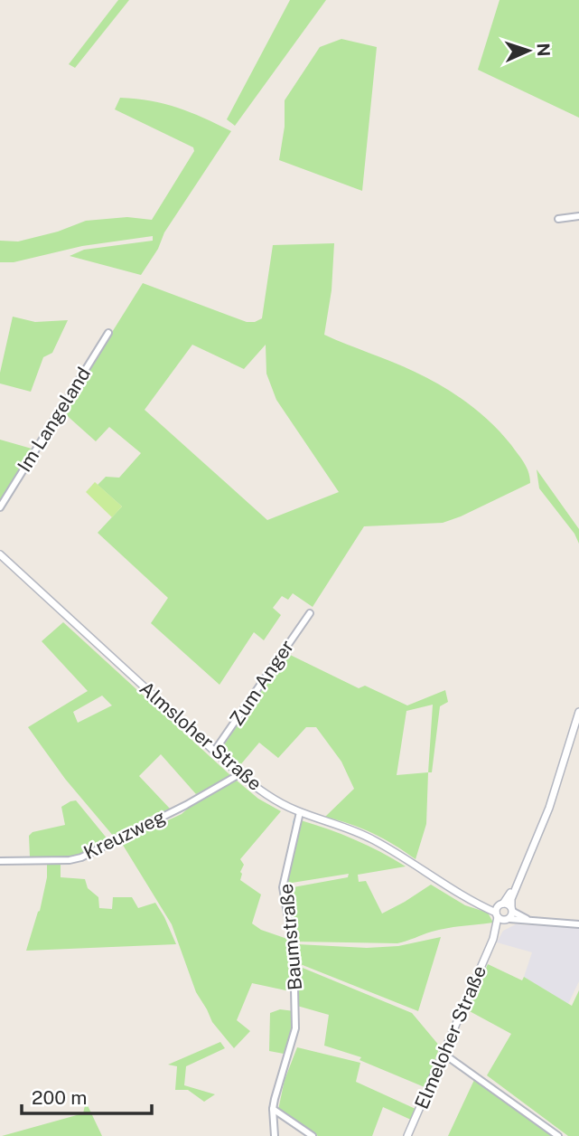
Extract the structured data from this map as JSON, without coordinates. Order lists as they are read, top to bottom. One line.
{"streets":{"street":["Im Langeland","Zum Anger","Almsloher Straße","Kreuzweg","Baumstraße","Elmeloher Straße"]},"crossings":[["Zum Anger","Almsloher Straße"],["Almsloher Straße","Kreuzweg"],["Almsloher Straße","Baumstraße"],["Almsloher Straße","Elmeloher Straße"]],"scale_bar":"200 m","north":"right"}
